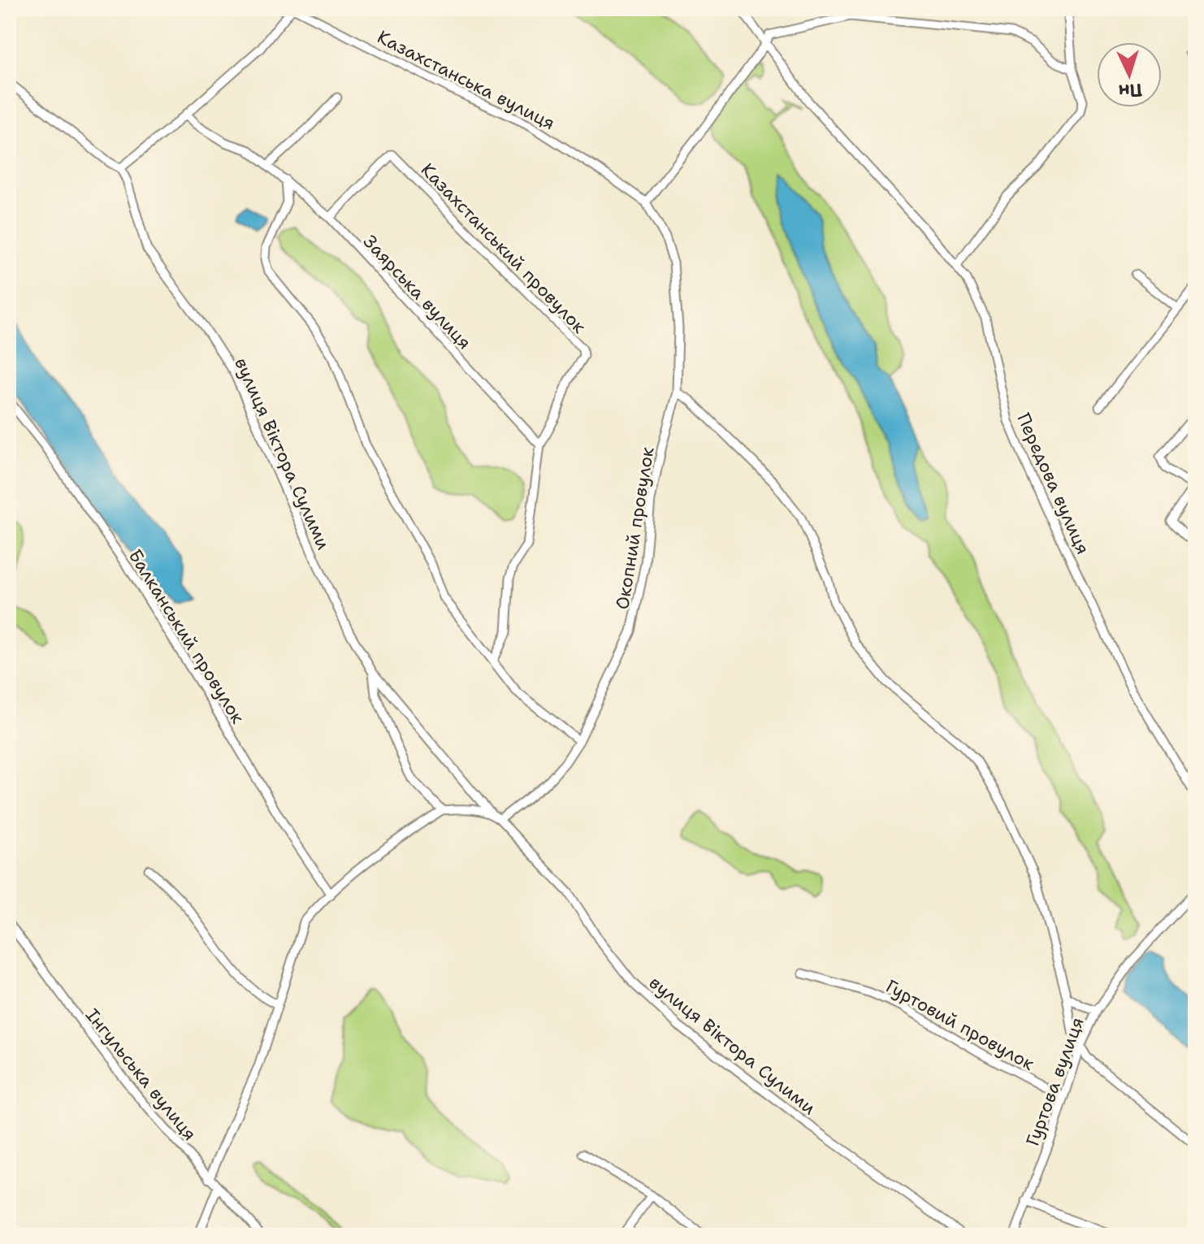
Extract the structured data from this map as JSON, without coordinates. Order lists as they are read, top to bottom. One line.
{"streets":{"street":["Казахстанська вулиця","Казахстанський провулок","Заярська вулиця","вулиця Віктора Сулими","Передова вулиця","Окопний провулок","Балканський провулок","Гуртовий провулок","Інгульська вулиця","Гуртова вулиця"]},"crossings":[["Казахстанська вулиця","Заярська вулиця"],["Казахстанська вулиця","вулиця Віктора Сулими"],["Казахстанська вулиця","Окопний провулок"],["Казахстанський провулок","Заярська вулиця"],["вулиця Віктора Сулими","Окопний провулок"],["Гуртовий провулок","Гуртова вулиця"]],"north":"bottom"}
